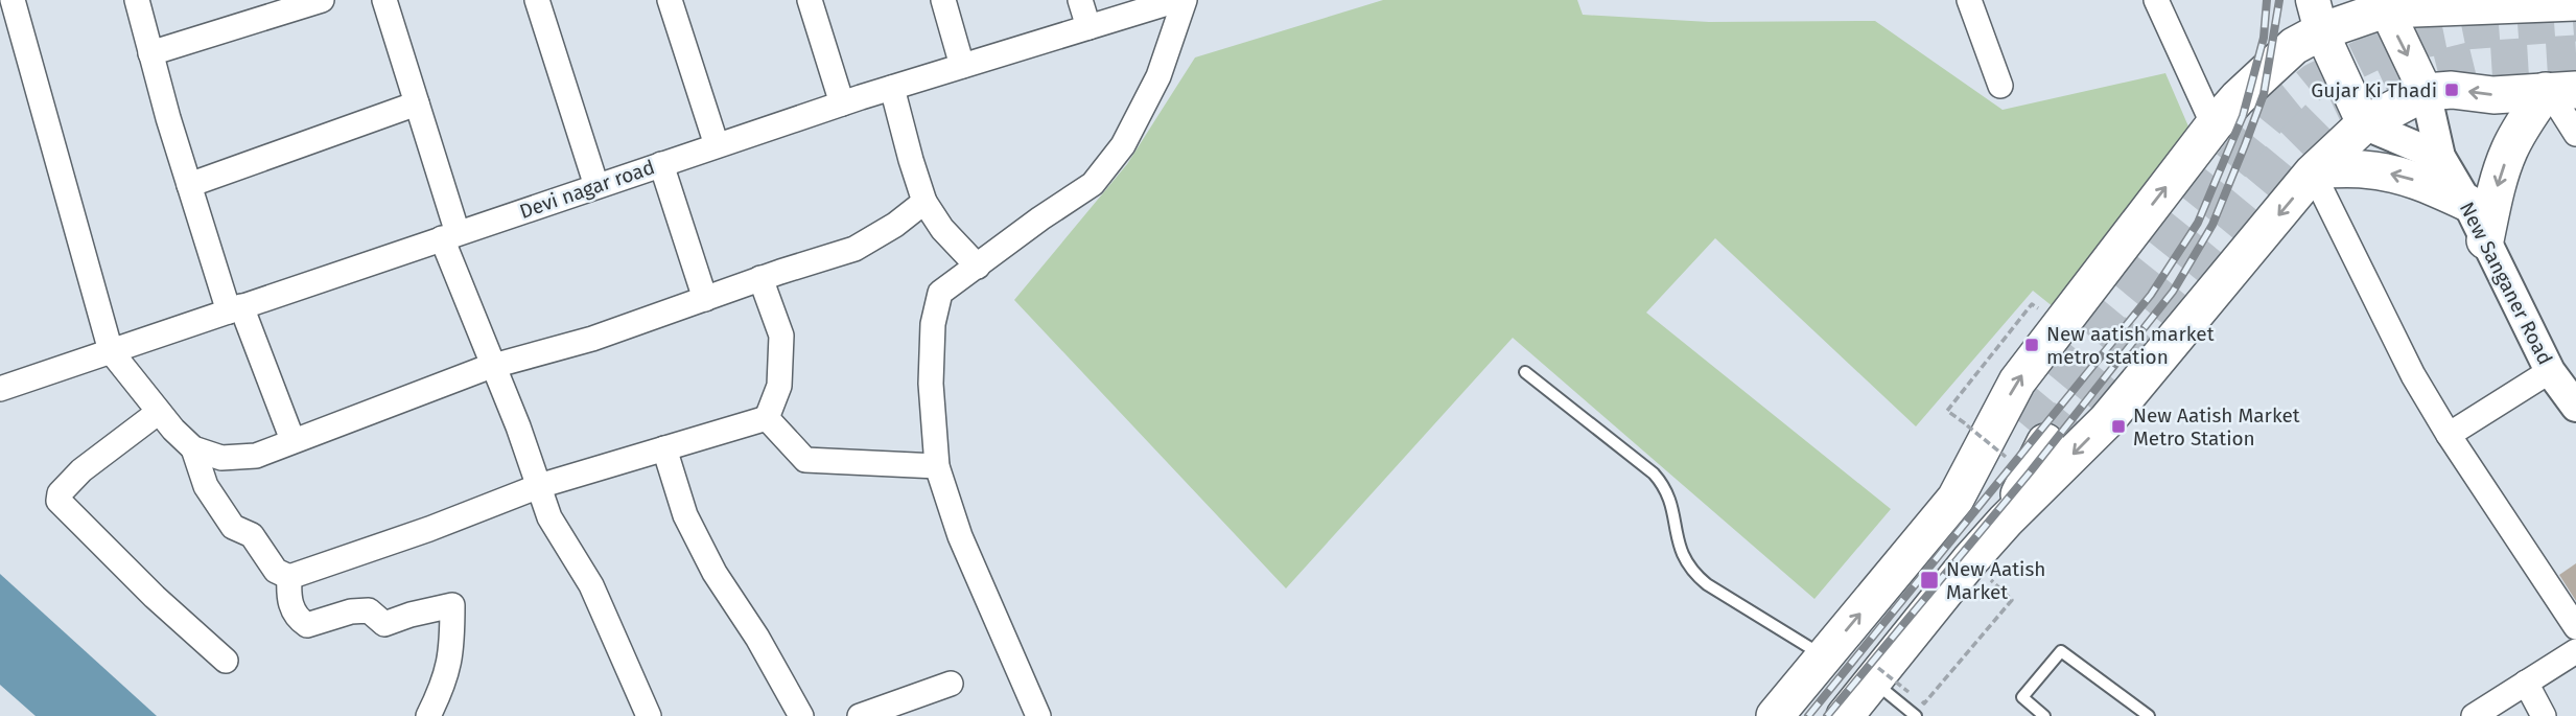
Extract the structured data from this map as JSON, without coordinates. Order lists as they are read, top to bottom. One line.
{"streets":{"main road":["New Sanganer Road"],"street":["Devi nagar road"]},"places":{"transit":["Gujar Ki Thadi","New aatish market metro station","New Aatish Market Metro Station","New Aatish Market"]}}
